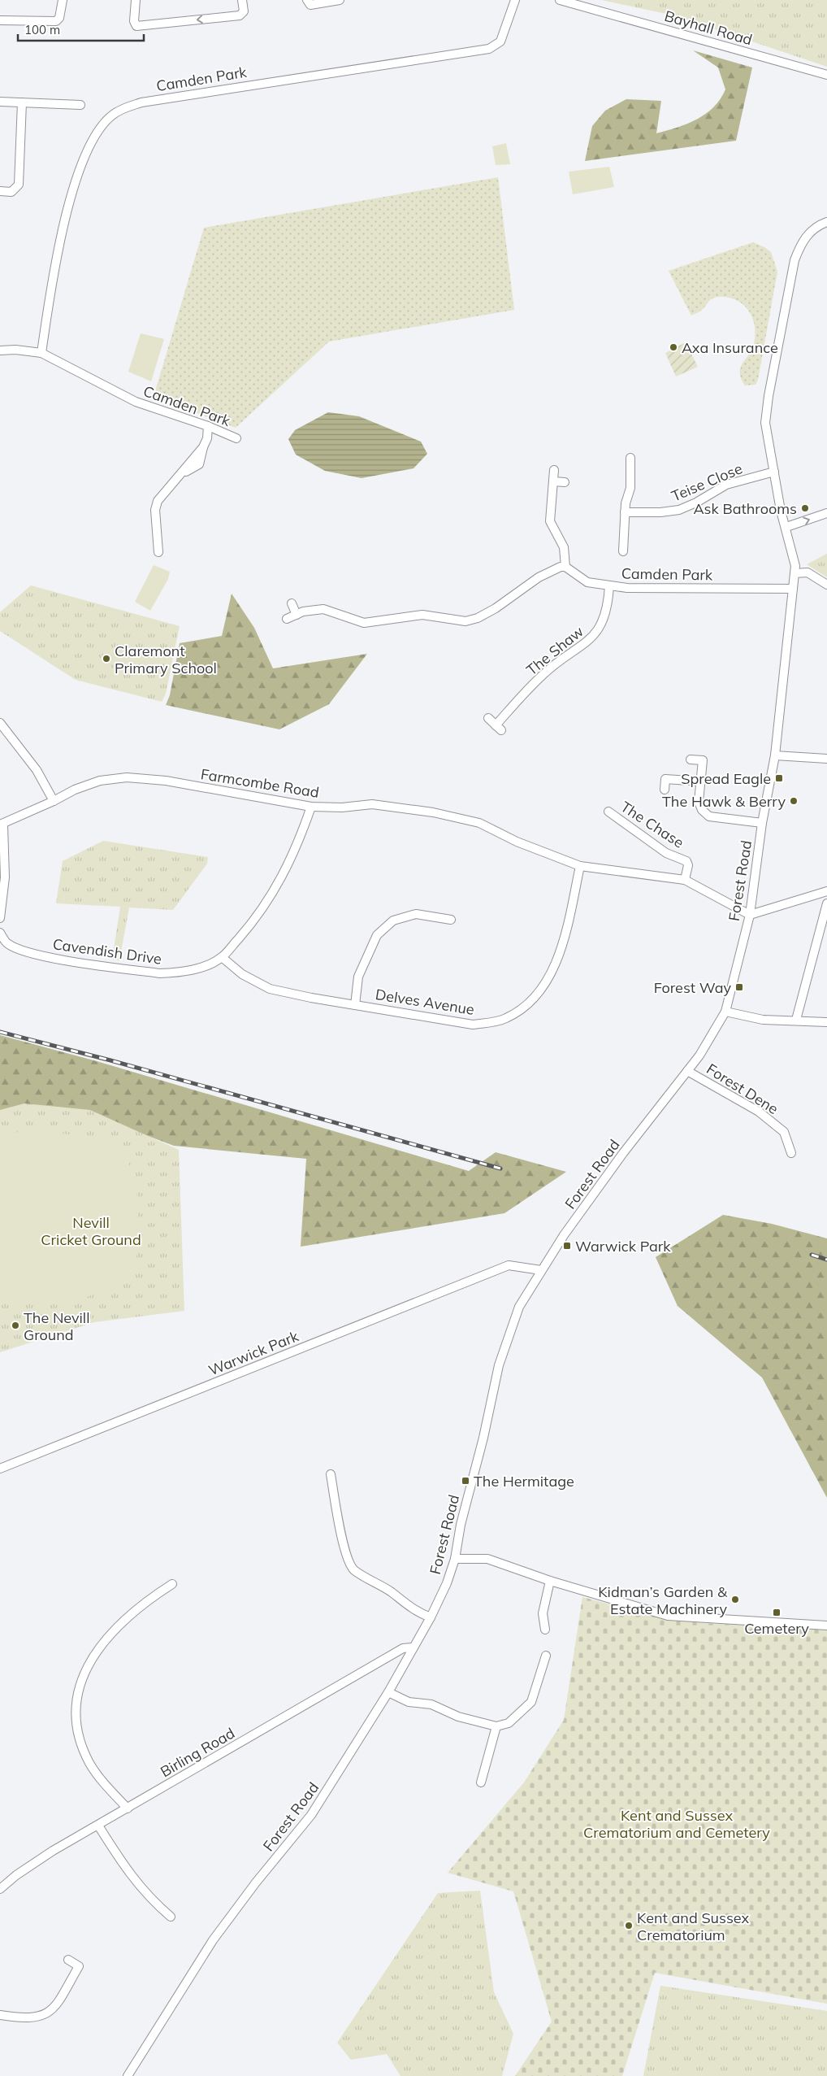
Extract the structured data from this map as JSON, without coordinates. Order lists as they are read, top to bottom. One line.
{"streets":{"street":["Bayhall Road","Camden Park","Teise Close","The Shaw","Farmcombe Road","The Chase","Forest Road","Cavendish Drive","Delves Avenue","Forest Dene","Warwick Park","Birling Road"]},"crossings":[["Camden Park","The Shaw"],["Camden Park","Forest Road"],["Teise Close","Forest Road"],["Farmcombe Road","The Chase"],["Farmcombe Road","Forest Road"],["Farmcombe Road","Cavendish Drive"],["Farmcombe Road","Delves Avenue"],["Forest Road","Forest Dene"],["Forest Road","Warwick Park"],["Forest Road","Birling Road"],["Cavendish Drive","Delves Avenue"]],"parks":["Nevill Cricket Ground","Kent and Sussex Crematorium and Cemetery"],"places":{"other":["Axa Insurance","Ask Bathrooms","Claremont Primary School","The Hawk & Berry","The Nevill Ground","Kidman’s Garden & Estate Machinery","Kent and Sussex Crematorium"],"transit":["Spread Eagle","Forest Way","Warwick Park","The Hermitage","Cemetery"]},"scale_bar":"100 m"}
